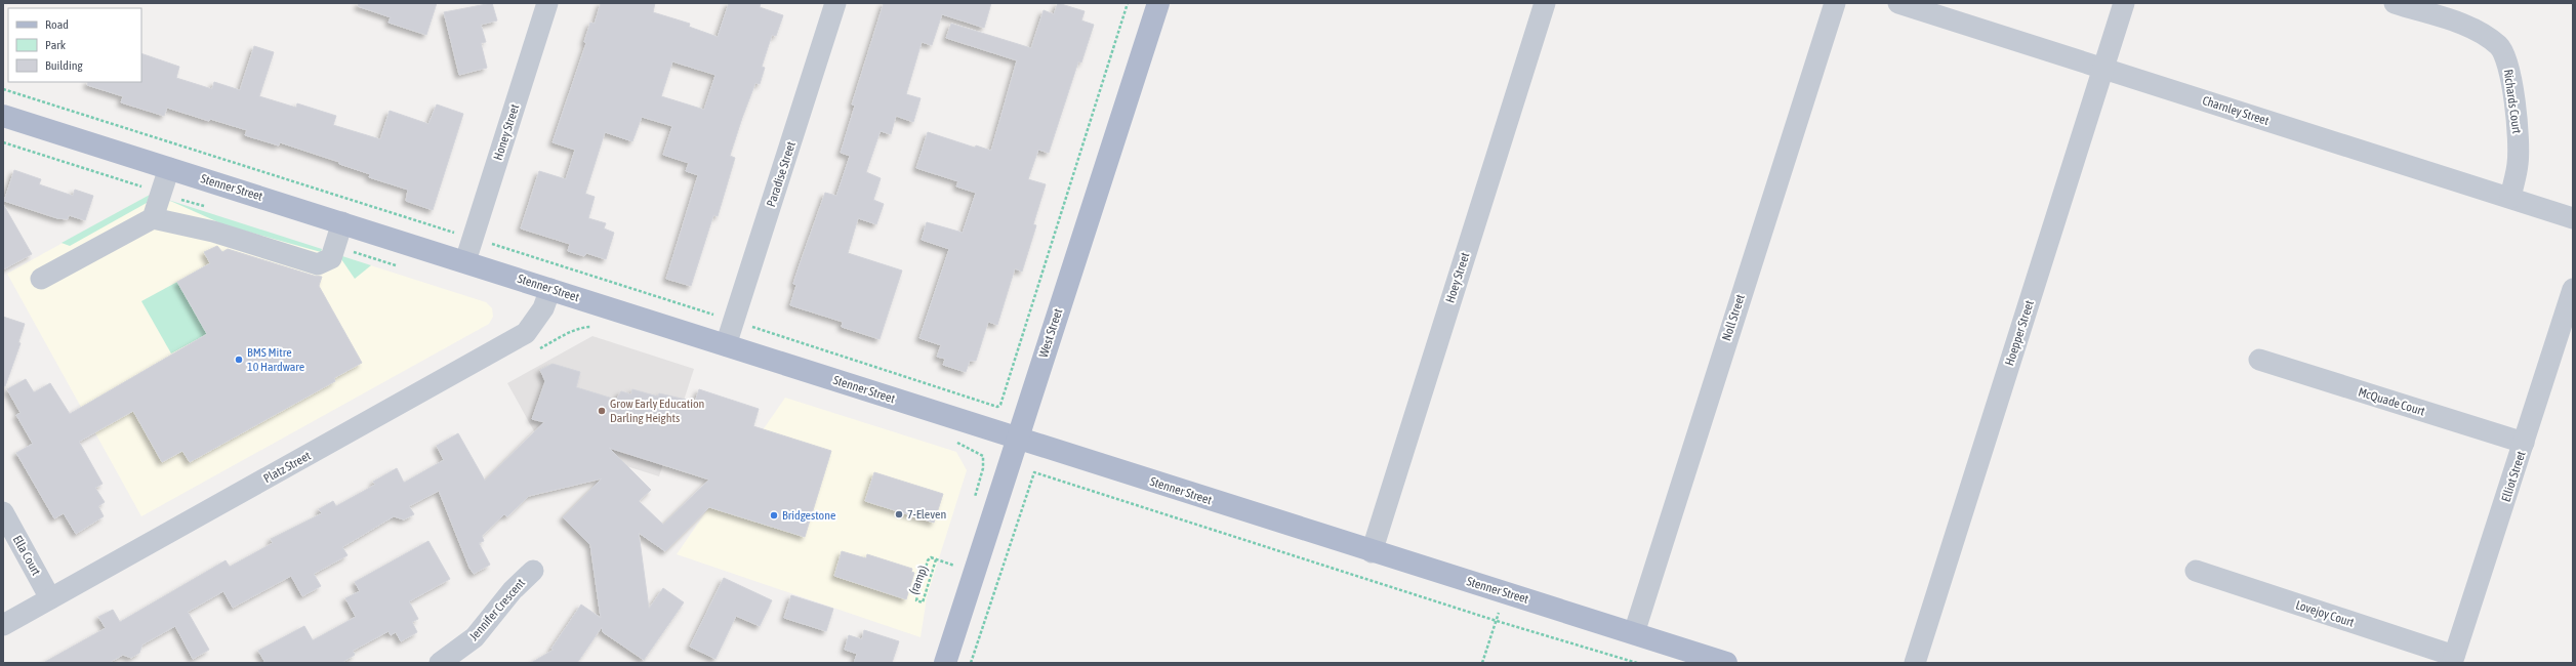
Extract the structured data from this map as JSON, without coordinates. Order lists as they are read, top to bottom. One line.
{"streets":{"main road":["Stenner Street","West Street"],"street":["Richards Court","Charnley Street","Honey Street","Paradise Street","Hoey Street","Noll Street","Hoepper Street","McQuade Court","Platz Street","Elliot Street","Ella Court","Jennifer Crescent","Lovejoy Court"],"path":["(ramp)"]},"crossings":[["Richards Court","Charnley Street"],["Charnley Street","Hoepper Street"],["Honey Street","Stenner Street"],["Paradise Street","Stenner Street"],["Stenner Street","Hoey Street"],["Stenner Street","Noll Street"],["Stenner Street","West Street"],["Stenner Street","Platz Street"],["McQuade Court","Elliot Street"],["Platz Street","Ella Court"],["Elliot Street","Lovejoy Court"]],"places":["BMS Mitre 10 Hardware","Grow Early Education Darling Heights","7-Eleven","Bridgestone"],"legend":["Road","Park","Building"]}
